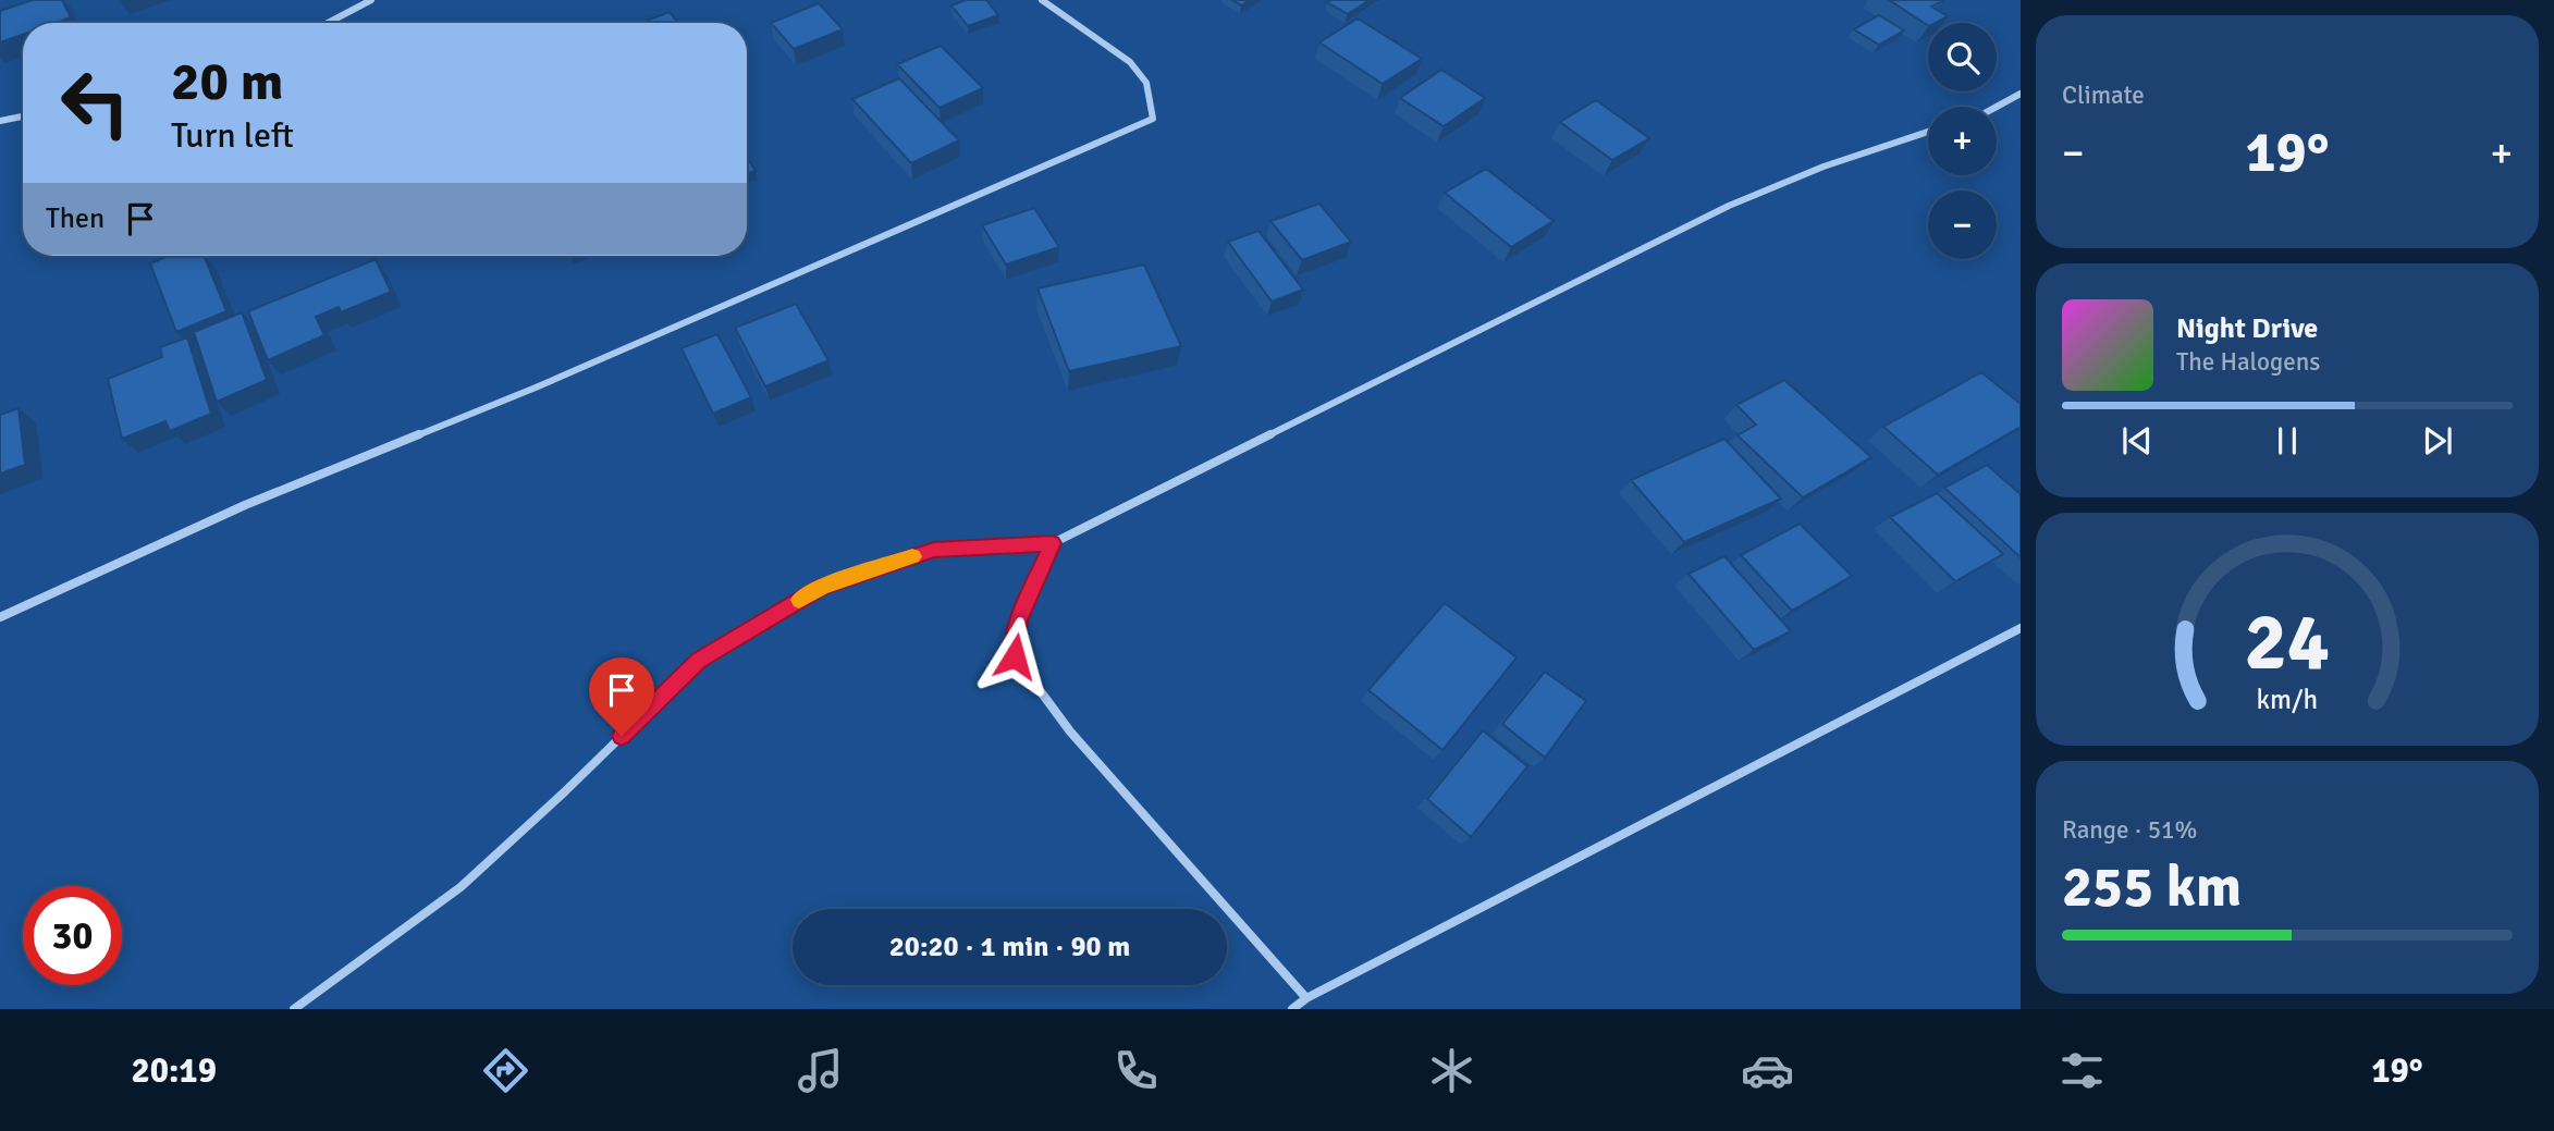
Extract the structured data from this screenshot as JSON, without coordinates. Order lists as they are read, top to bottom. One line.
{"page":{"tile":["Climate",["Range · 51%","255 km"]],"map_buttons":["+","−"],"turn":["20 m","Turn left"],"heat":["−","19°","+"],"then":"Then","song":["Night Drive","The Halogens"],"limit":"30","trip":"20:20 · 1 min · 90 m","tabs":["20:19","19°"],"gauge":["24","km/h"]}}
